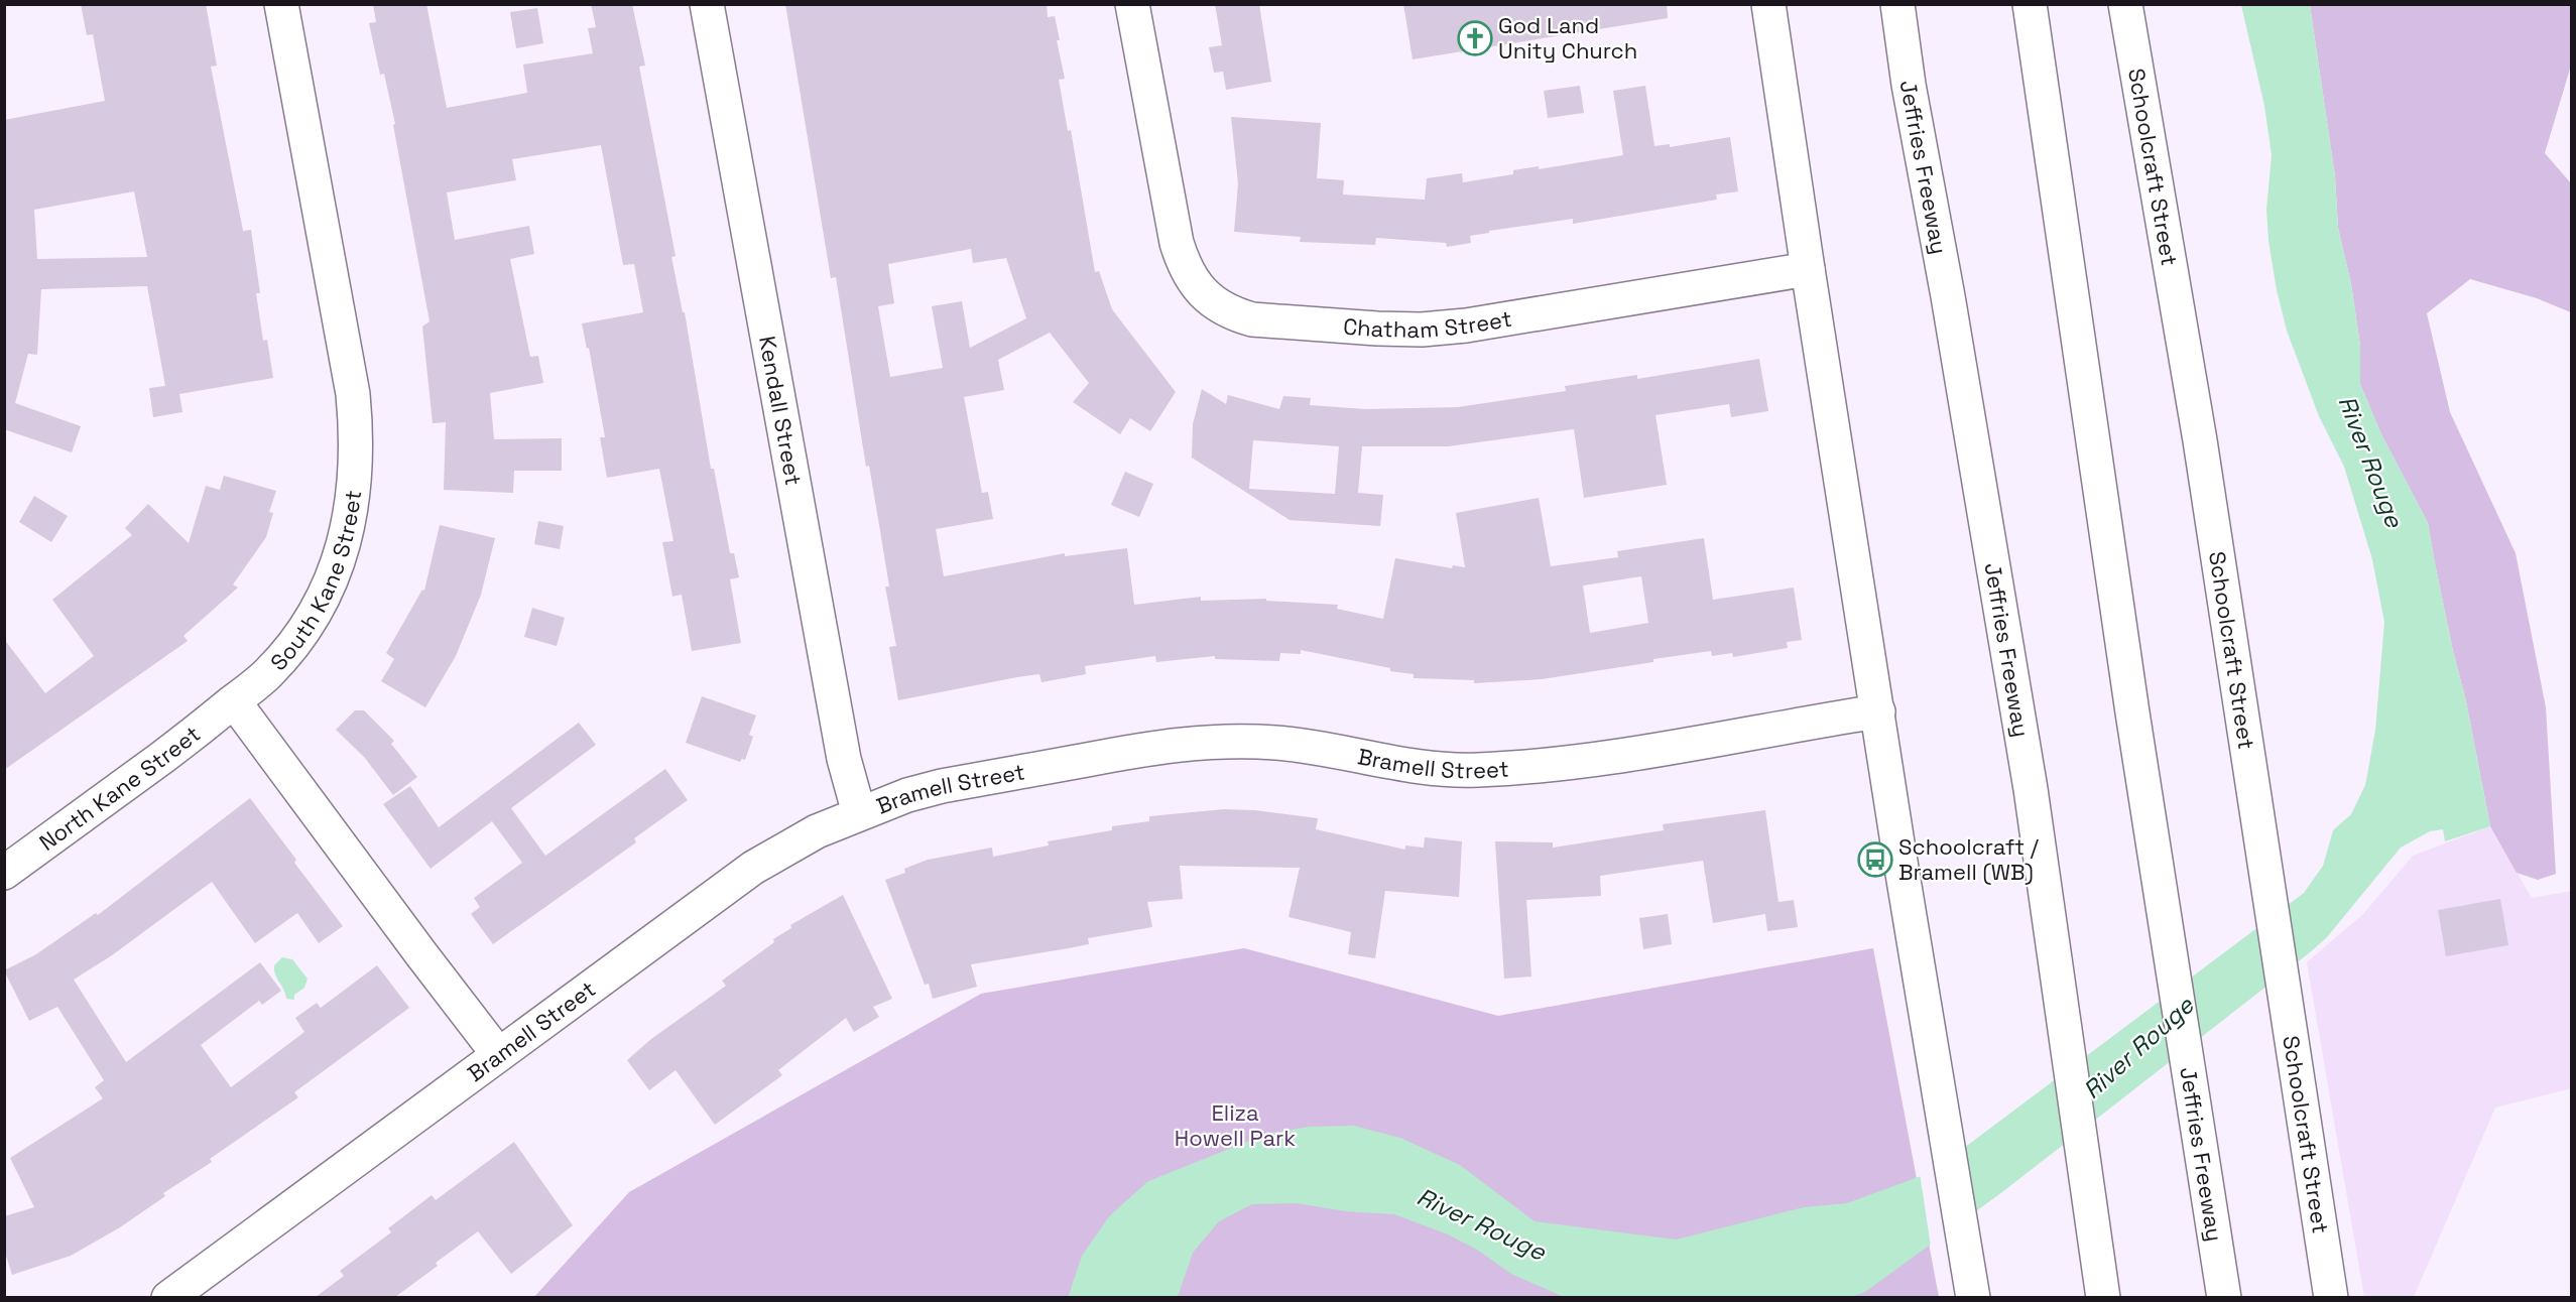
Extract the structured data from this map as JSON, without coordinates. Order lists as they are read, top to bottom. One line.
{"streets":{"main road":["Jeffries Freeway","Schoolcraft Street","Chatham Street","Kendall Street","South Kane Street","Bramell Street","North Kane Street"]},"crossings":[["Kendall Street","Bramell Street"],["South Kane Street","North Kane Street"]],"water":["River Rouge"],"parks":["Eliza Howell Park"],"places":{"church":["God Land Unity Church"],"bus stop":["Schoolcraft / Bramell (WB)"]}}
